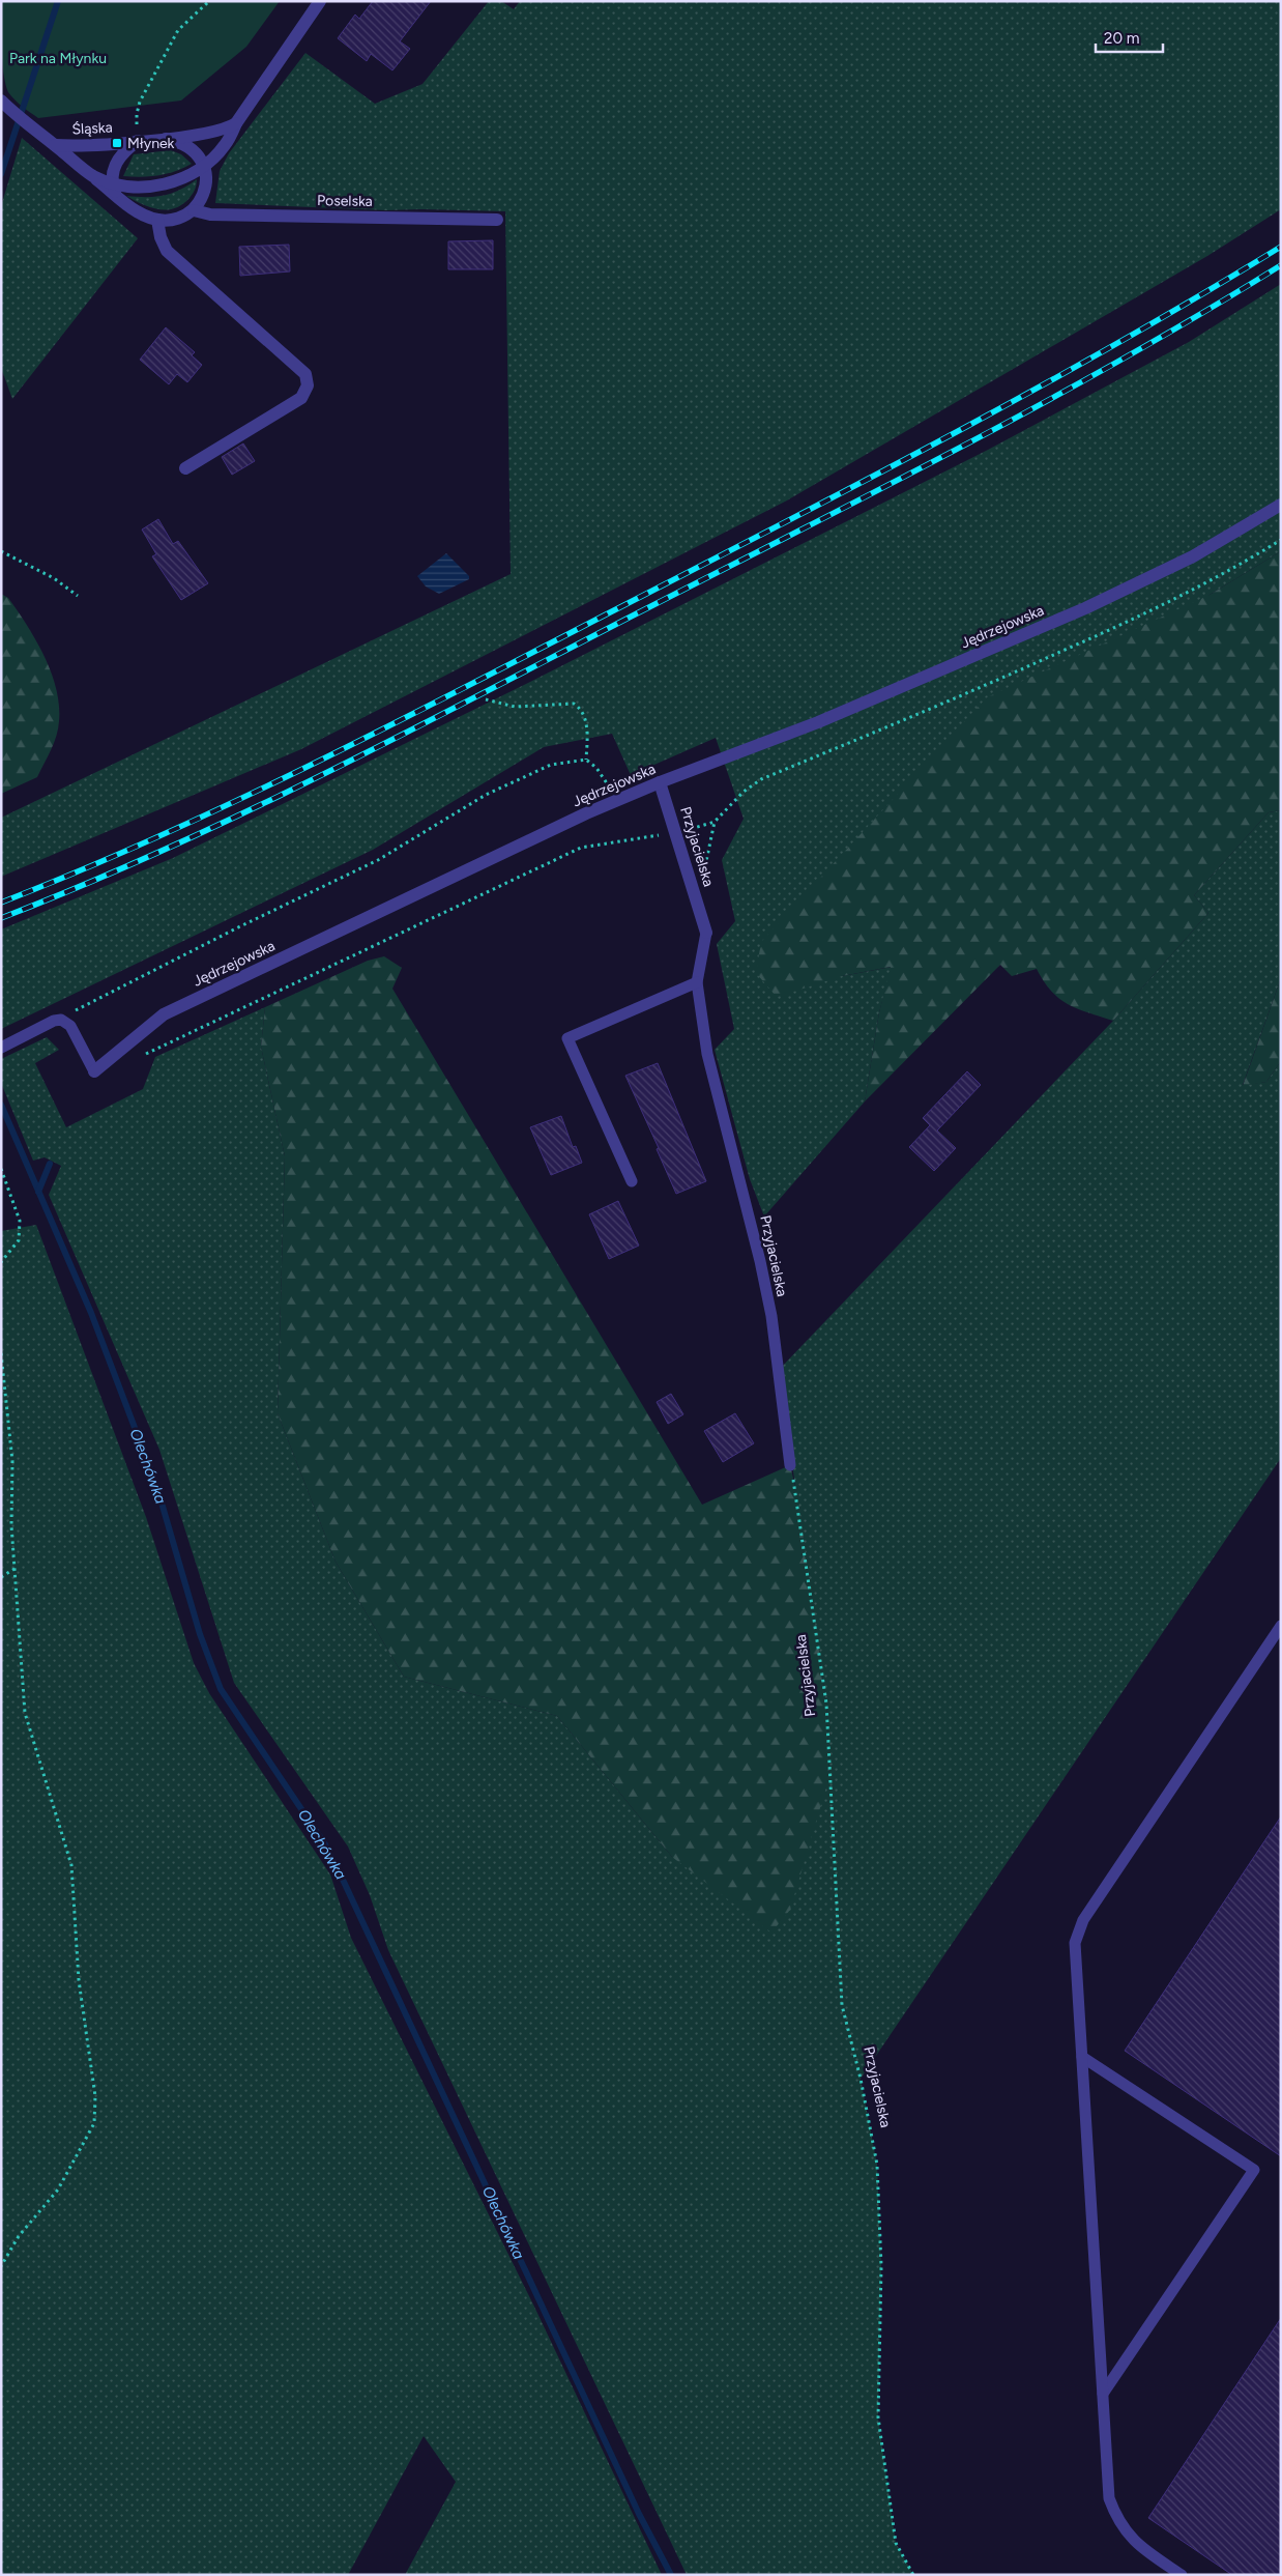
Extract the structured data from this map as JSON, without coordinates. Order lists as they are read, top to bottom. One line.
{"streets":{"street":["Śląska","Poselska","Jędrzejowska","Przyjacielska"]},"crossings":[["Jędrzejowska","Przyjacielska"]],"water":["Olechówka"],"parks":["Park na Młynku"],"places":{"transit":["Młynek"]},"scale_bar":"20 m"}
